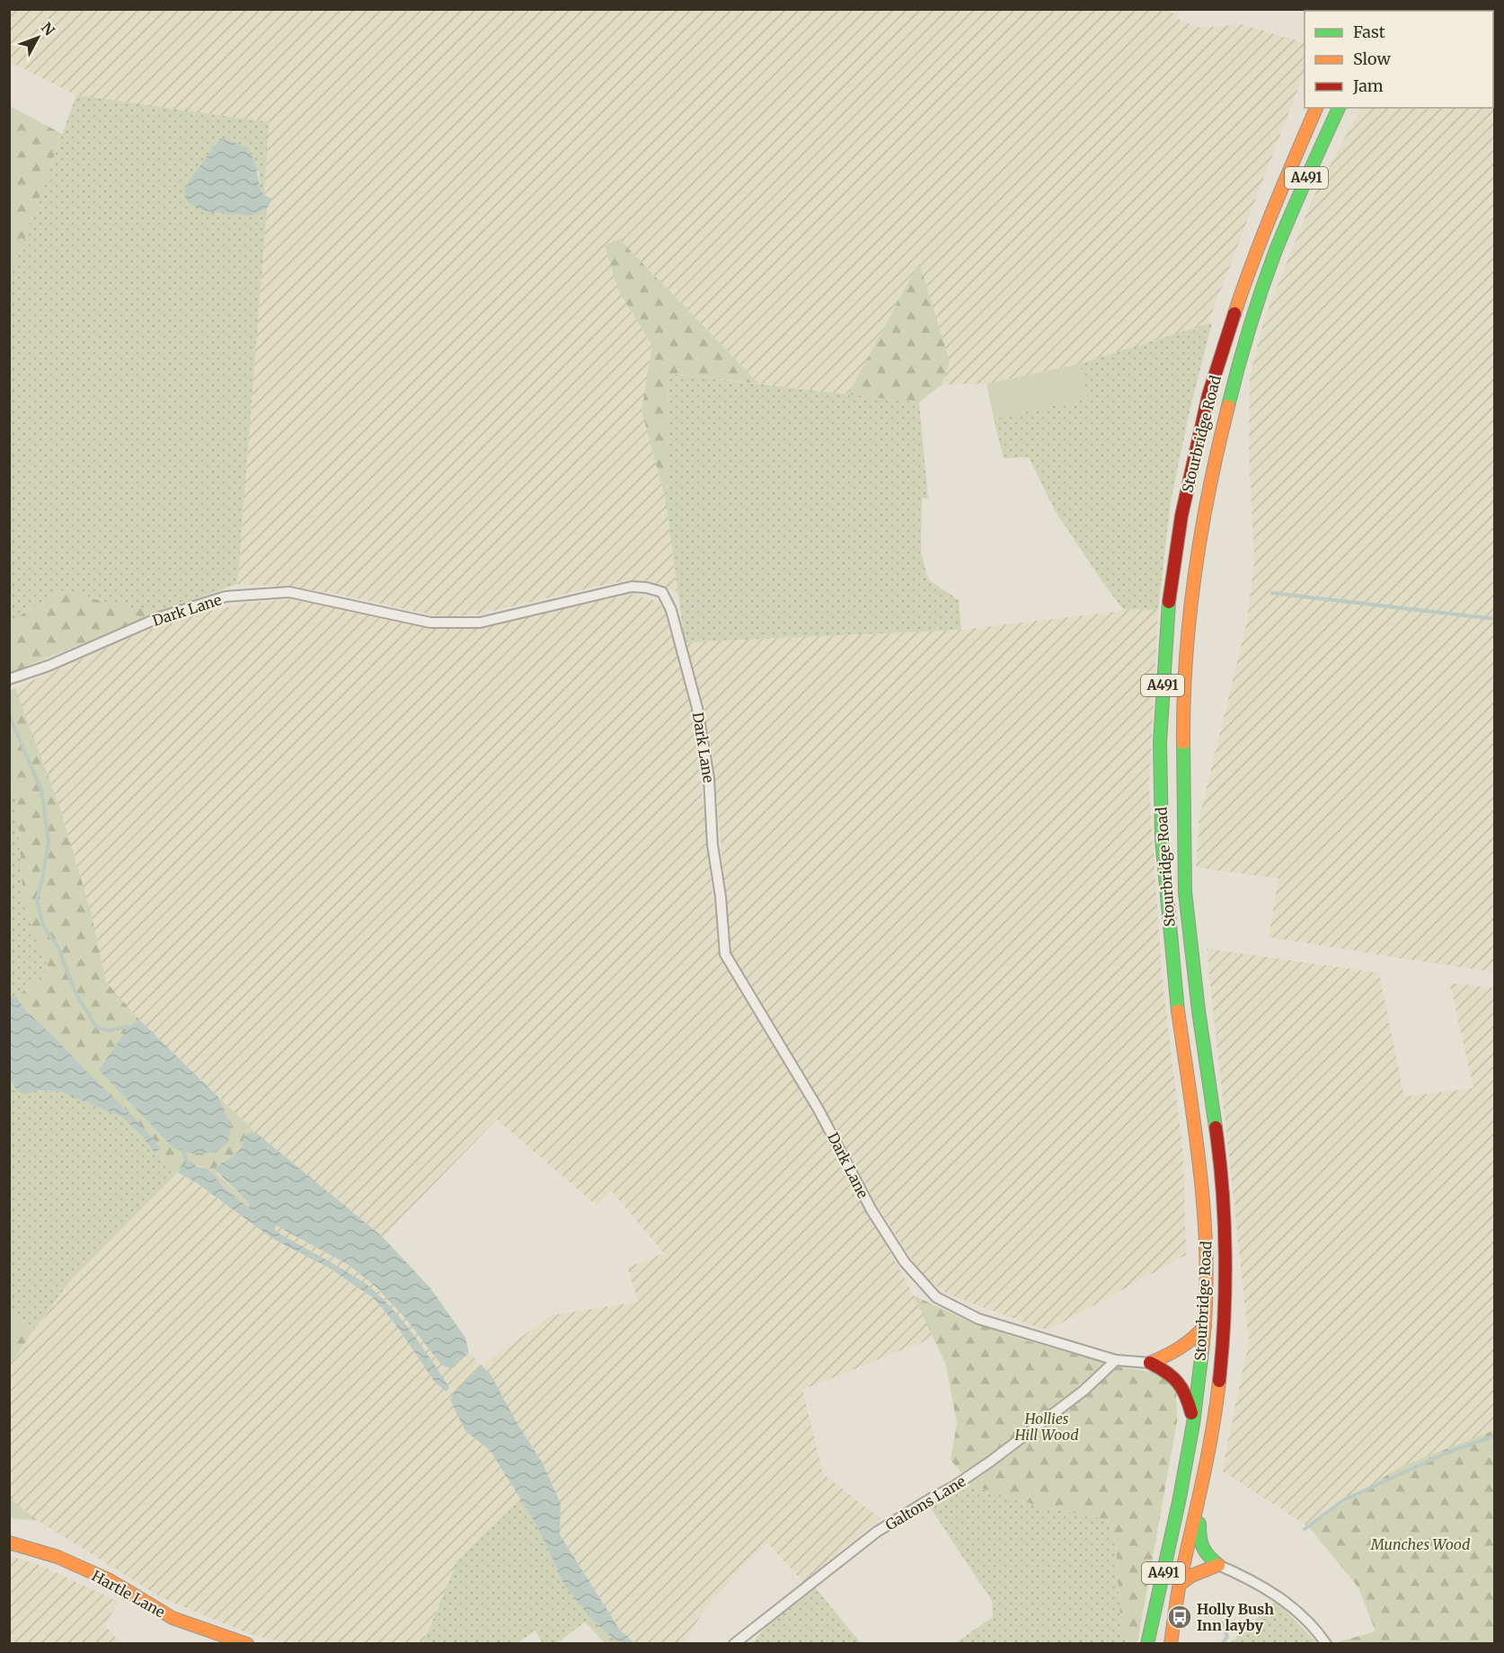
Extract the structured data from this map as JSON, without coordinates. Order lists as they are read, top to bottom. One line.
{"streets":{"main road":["A491","Stourbridge Road","Hartle Lane"],"street":["Dark Lane","Galtons Lane"]},"crossings":[["Dark Lane","Galtons Lane"]],"parks":["Hollies Hill Wood","Munches Wood"],"places":{"bus stop":["Holly Bush Inn layby"]},"legend":["Fast","Slow","Jam"],"north":"top right"}
